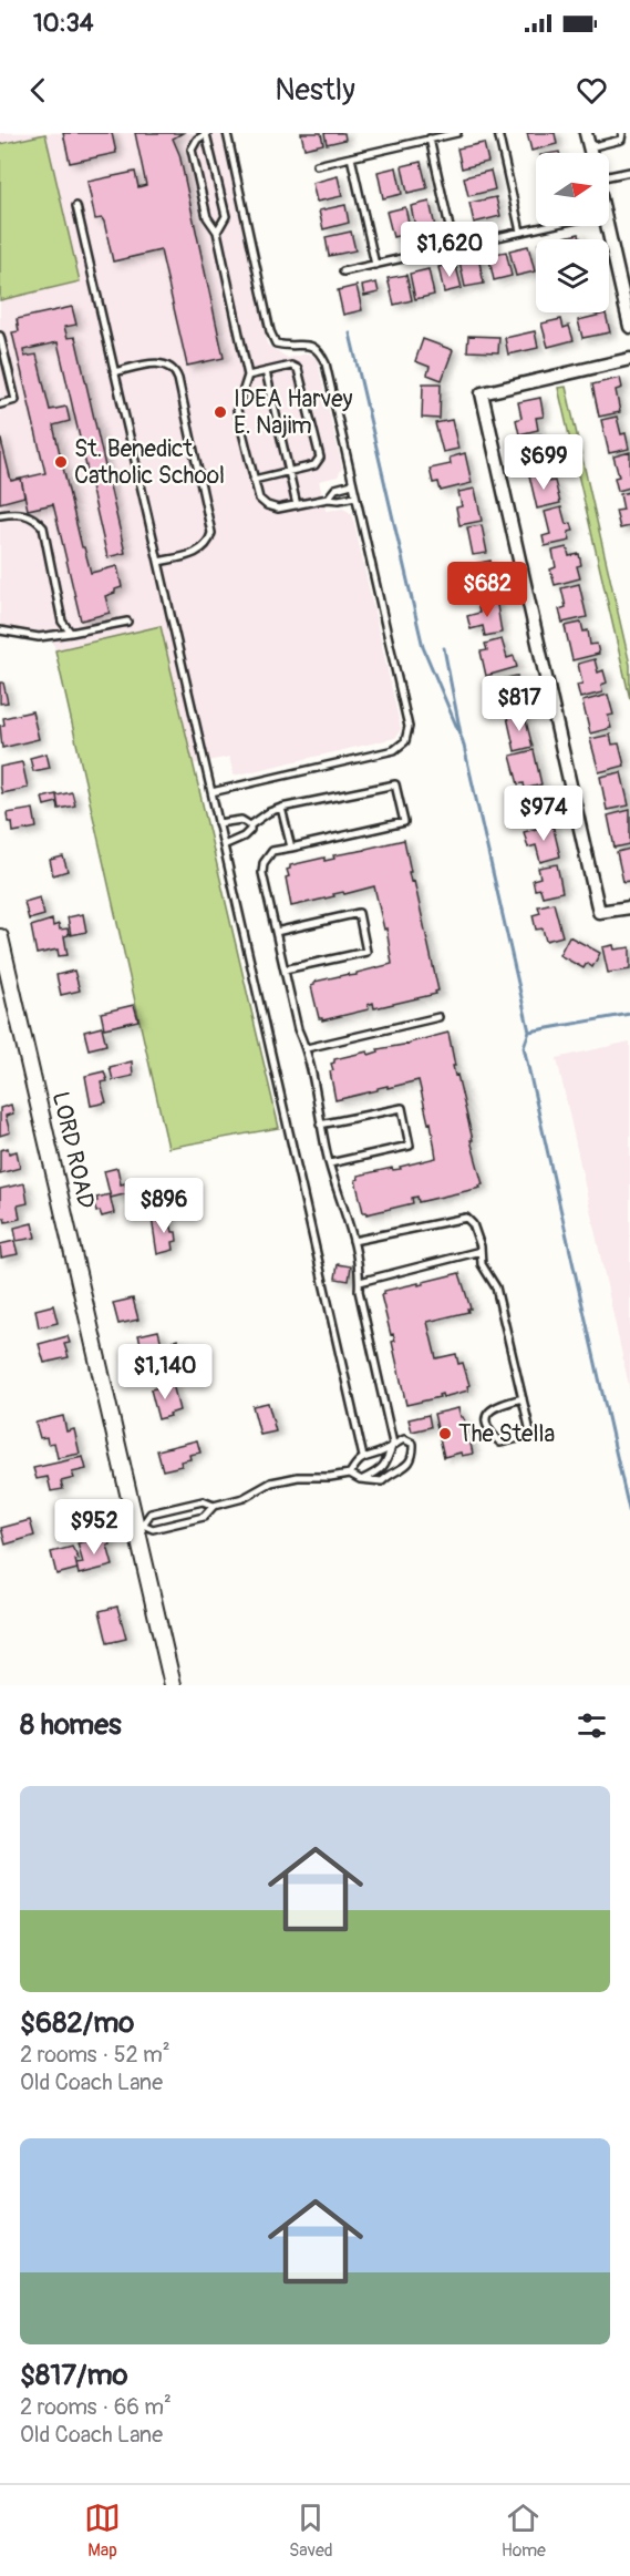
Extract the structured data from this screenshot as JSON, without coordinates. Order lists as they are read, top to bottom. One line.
{"streets":{"street":["LORD ROAD"]},"places":["IDEA Harvey E. Najim","St. Benedict Catholic School","The Stella"],"north":"right","page":{"status":"10:34","header":"Nestly","price":["$1,620","$699","$682","$817","$974","$896","$1,140","$952"],"heading":"8 homes","list":[{"name":"$682/mo","note":"2 rooms · 52 m² · Old Coach Lane"},{"name":"$817/mo","note":"2 rooms · 66 m² · Old Coach Lane"}],"tabs":["Map","Saved","Home"]}}
